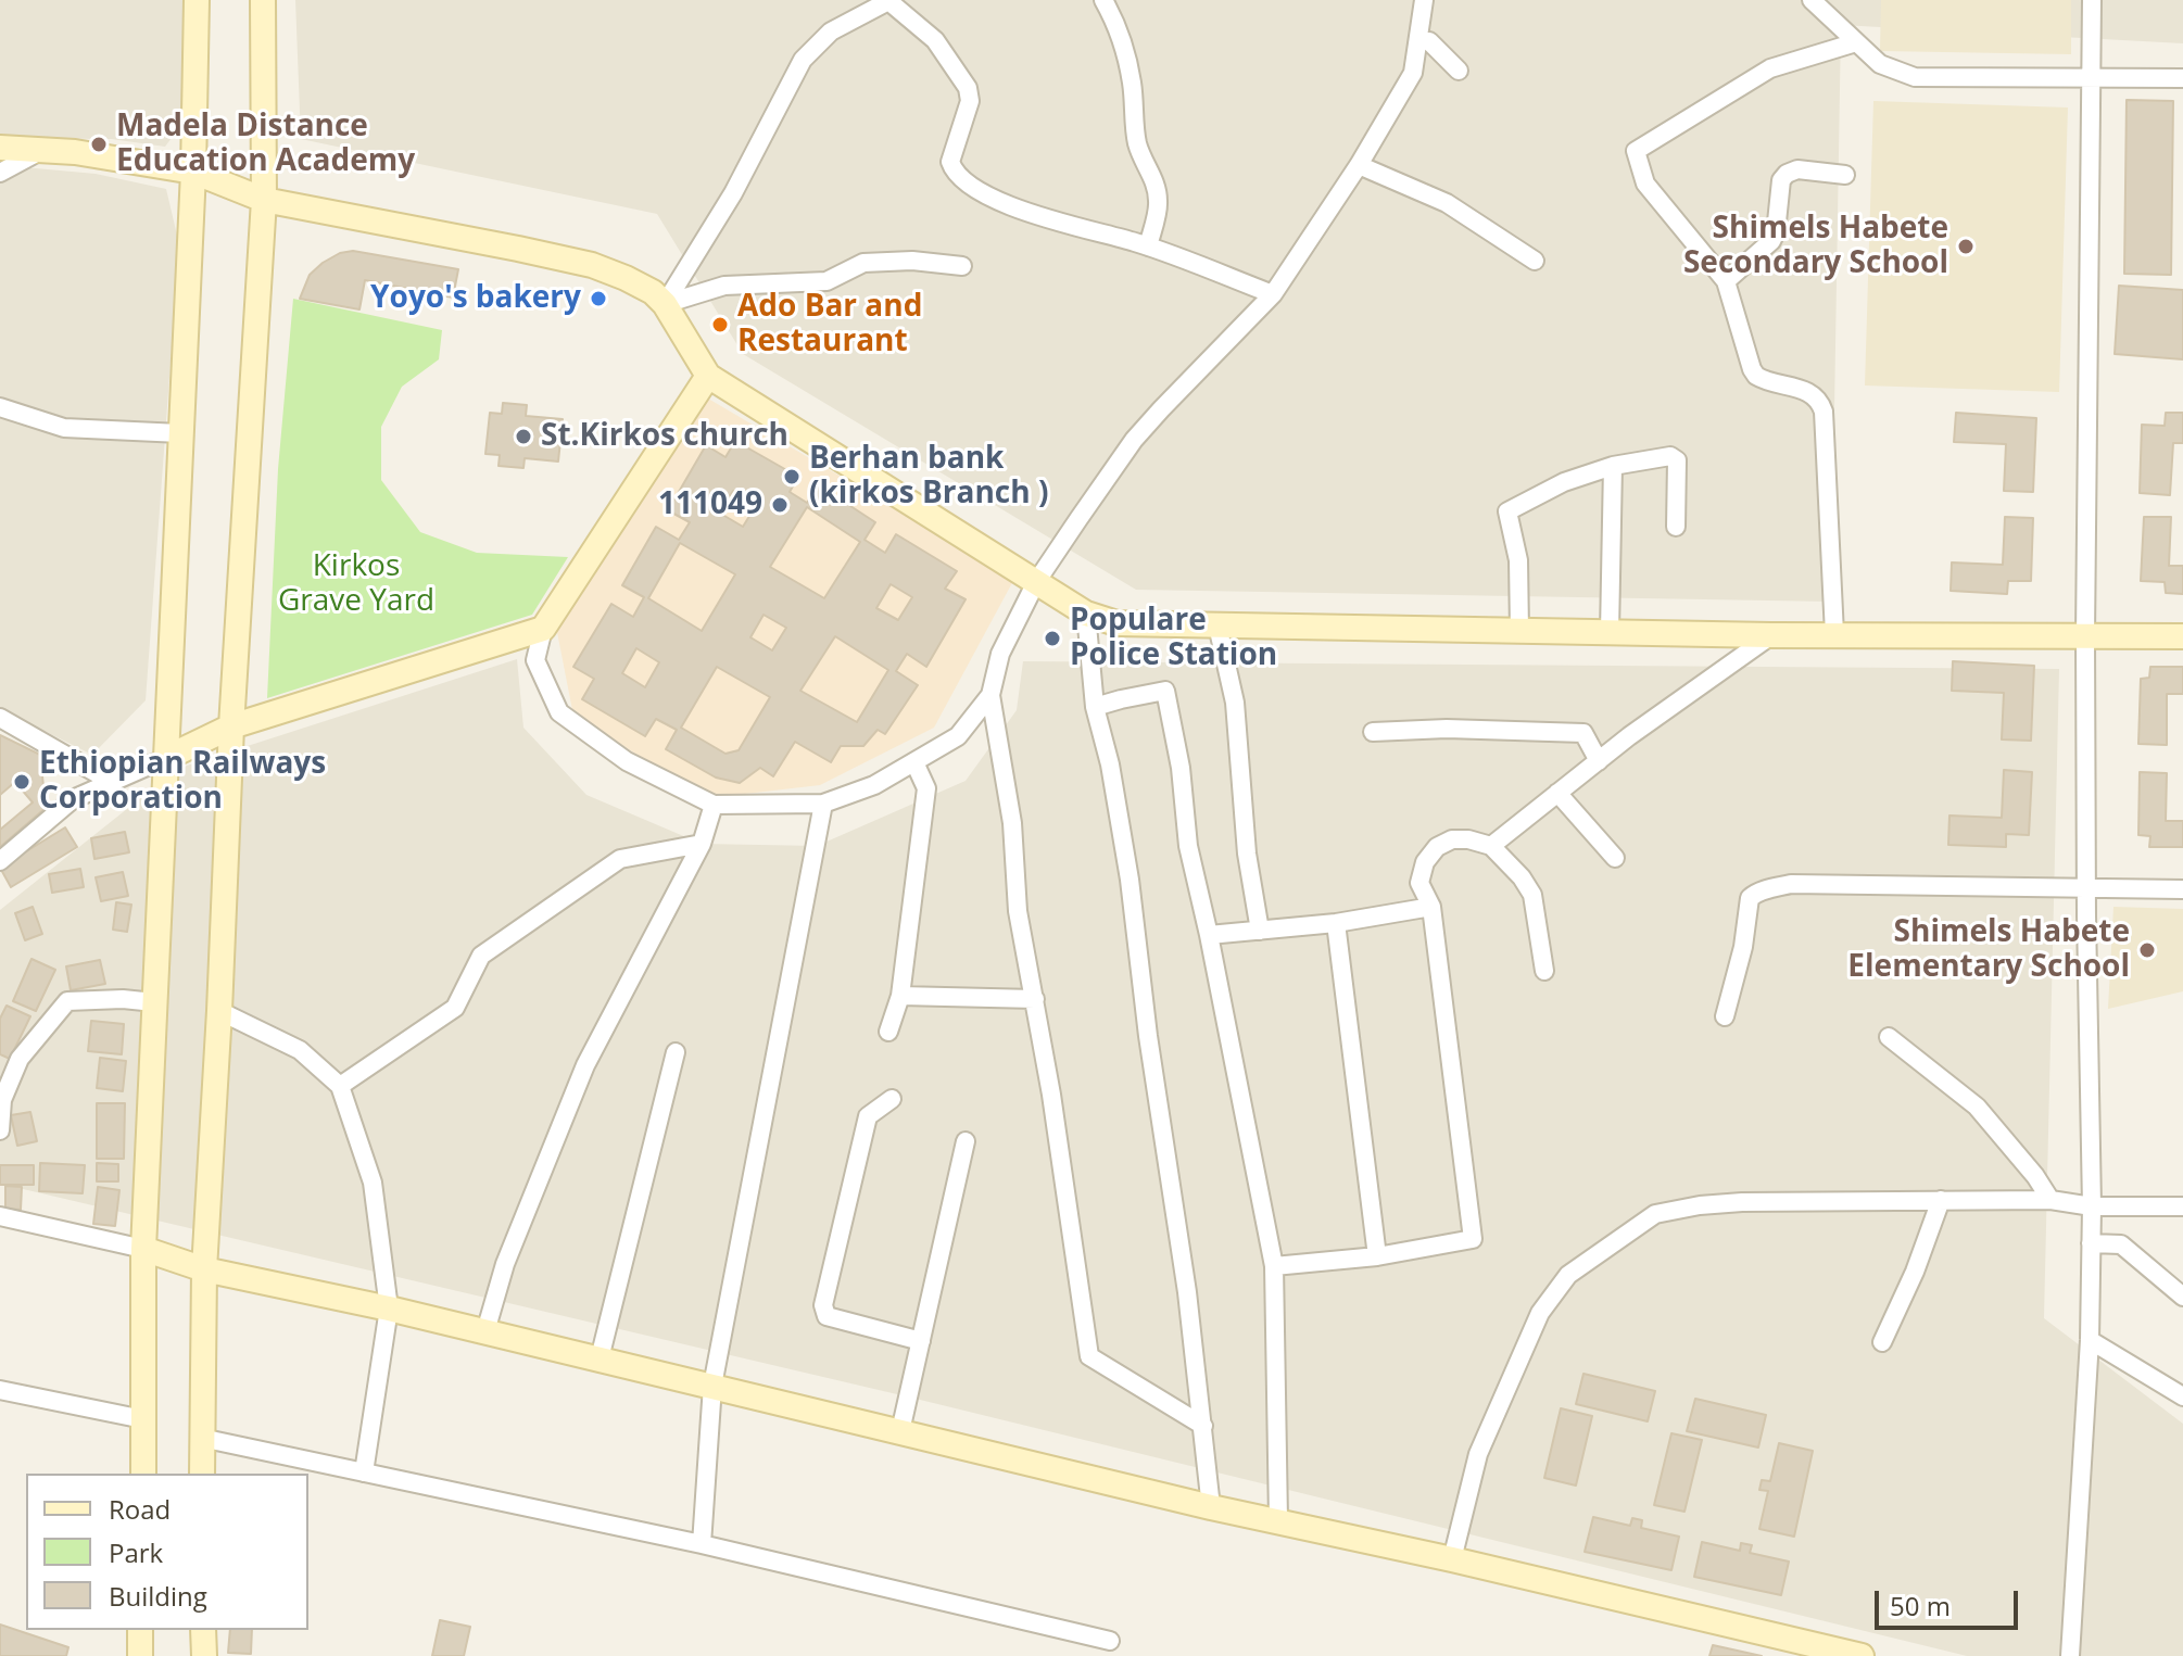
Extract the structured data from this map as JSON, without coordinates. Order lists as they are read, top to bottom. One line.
{"parks":["Kirkos Grave Yard"],"places":["Madela Distance Education Academy","Shimels Habete Secondary School","Yoyo's bakery","Ado Bar and Restaurant","St.Kirkos church","Berhan bank (kirkos Branch )","111049","Populare Police Station","Ethiopian Railways Corporation","Shimels Habete Elementary School"],"legend":["Road","Park","Building"],"scale_bar":"50 m"}
